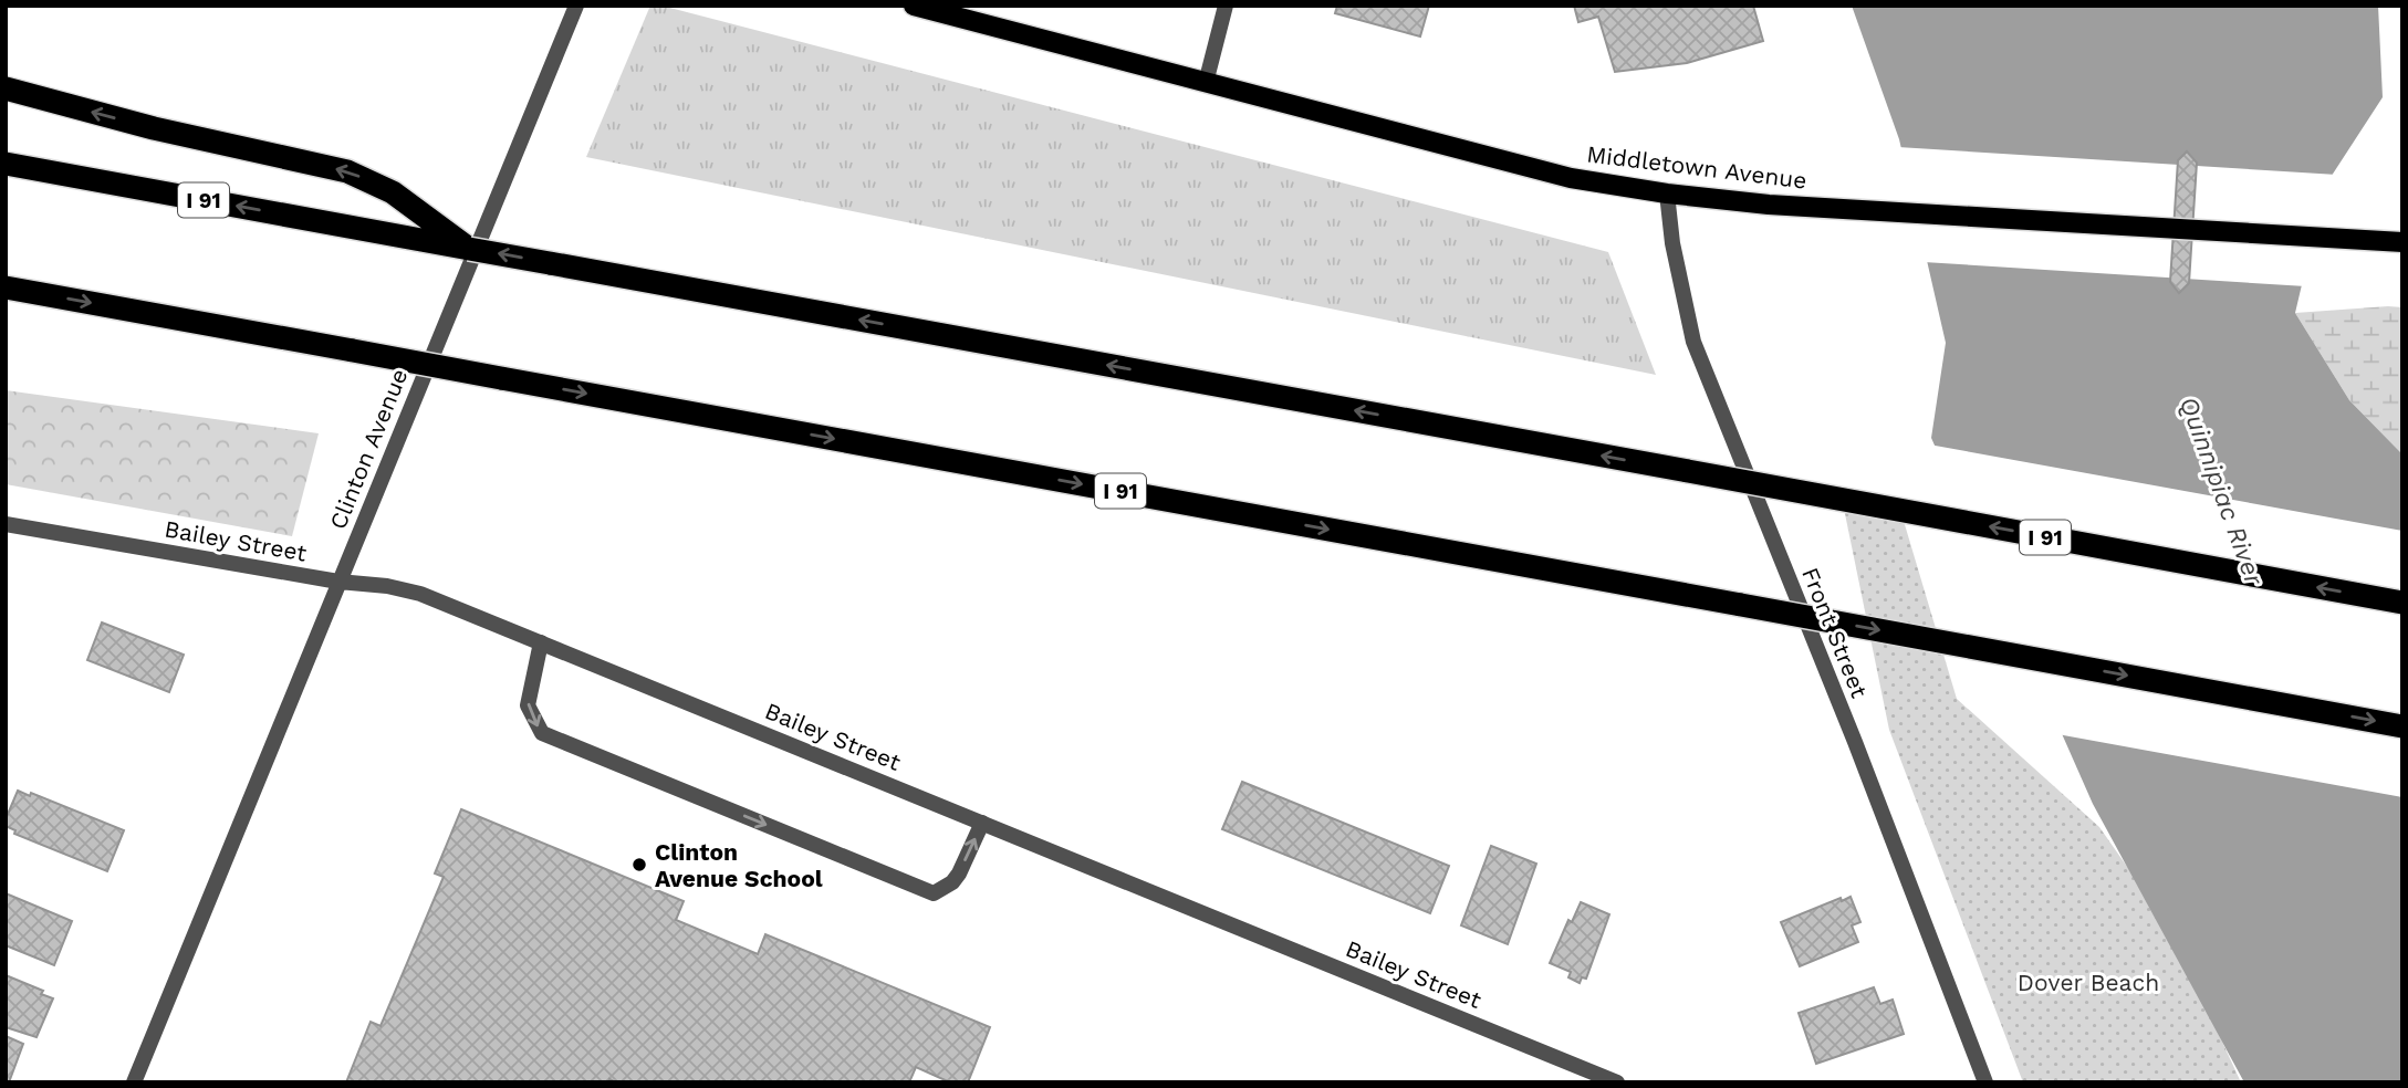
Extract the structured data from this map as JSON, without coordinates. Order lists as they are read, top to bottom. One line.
{"streets":{"highway":["I 91"],"main road":["Middletown Avenue"],"street":["Clinton Avenue","Bailey Street","Front Street"]},"crossings":[["Middletown Avenue","Front Street"],["Clinton Avenue","Bailey Street"]],"water":["Quinnipiac River"],"parks":["Dover Beach"],"places":["Clinton Avenue School"]}
